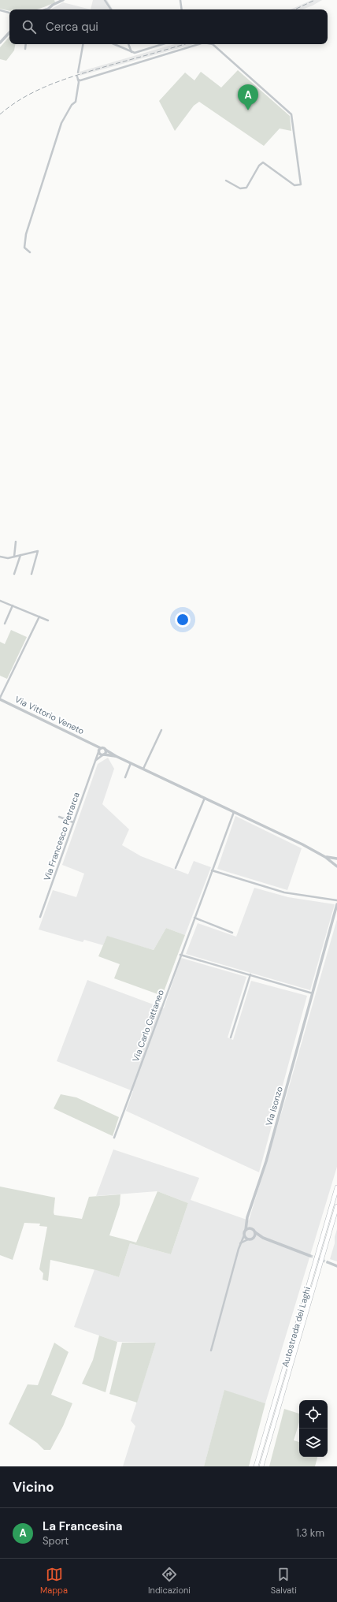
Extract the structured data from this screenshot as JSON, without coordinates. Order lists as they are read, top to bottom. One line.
{"streets":{"highway":["Autostrada dei Laghi"],"street":["Via Vittorio Veneto","Via Francesco Petrarca","Via Carlo Cattaneo","Via Isonzo"]},"crossings":[["Via Vittorio Veneto","Via Francesco Petrarca"]],"page":{"search":"Cerca qui","pins":"A","heading":"Vicino","list":[{"mark":"A","name":"La Francesina","note":"Sport","value":"1.3 km"}],"nav":["Mappa","Indicazioni","Salvati"]}}
